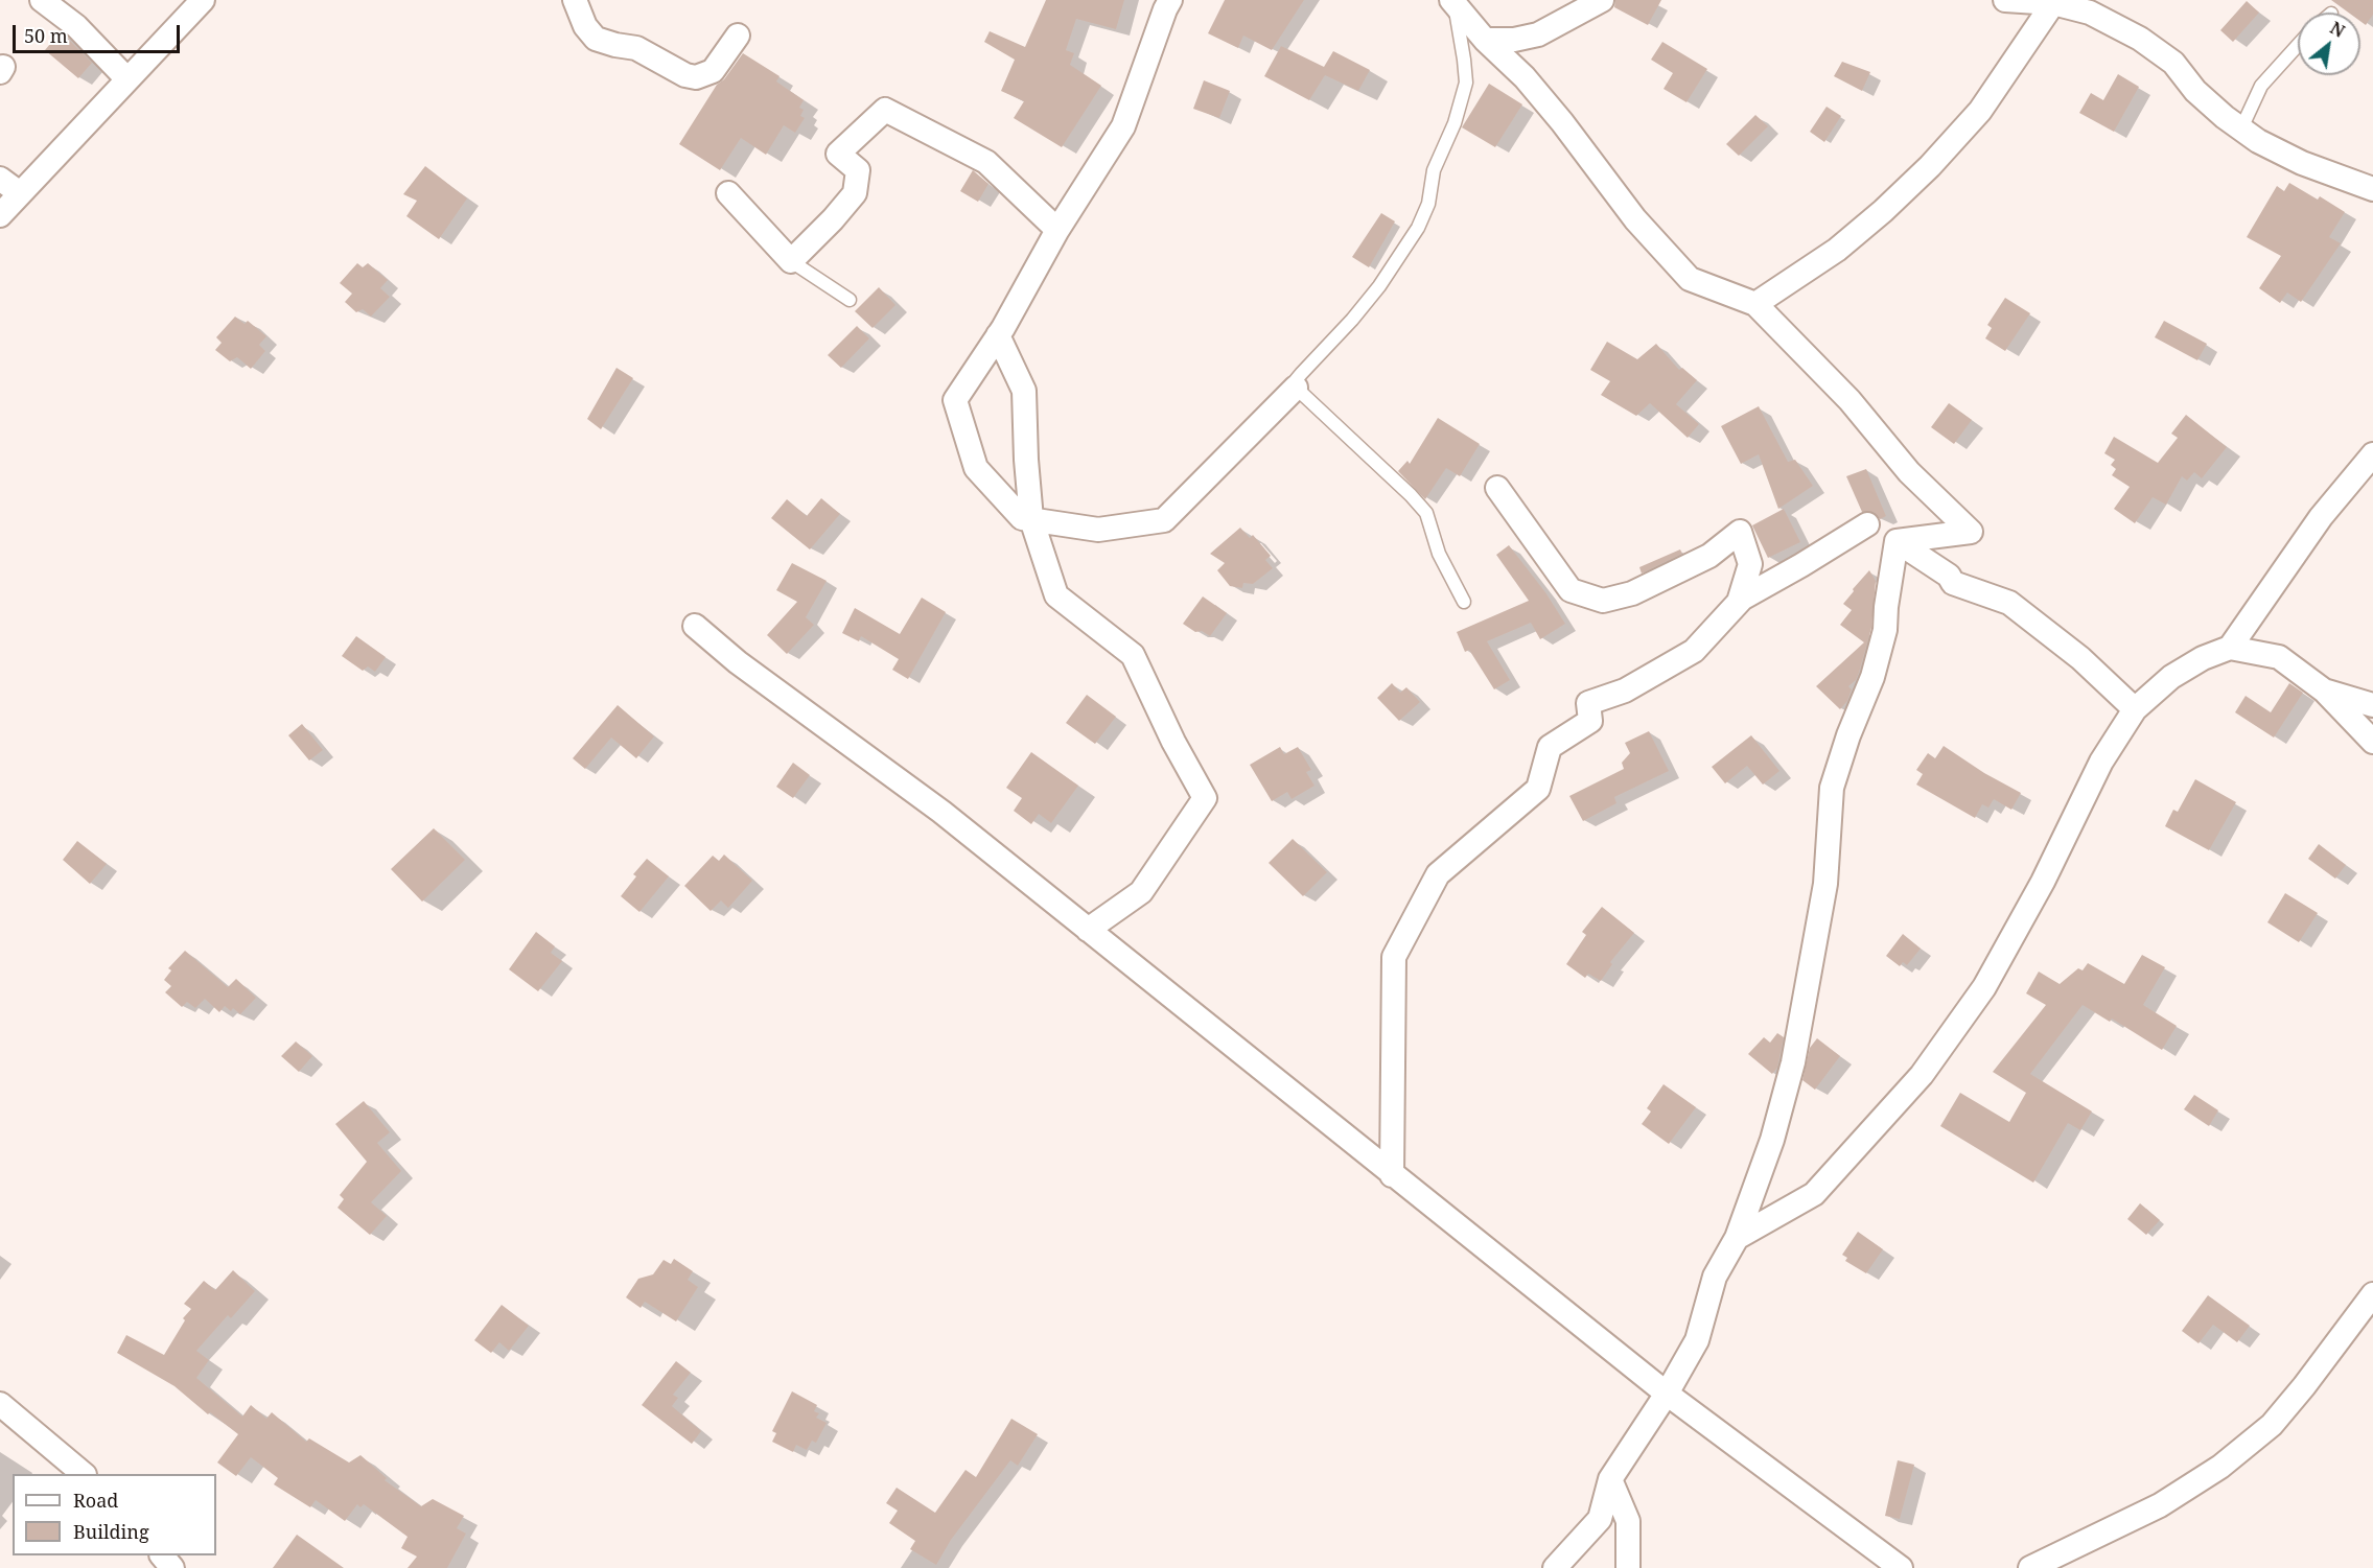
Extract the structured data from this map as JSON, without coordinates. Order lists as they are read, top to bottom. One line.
{"legend":["Road","Building"],"scale_bar":"50 m","north":"top right"}
